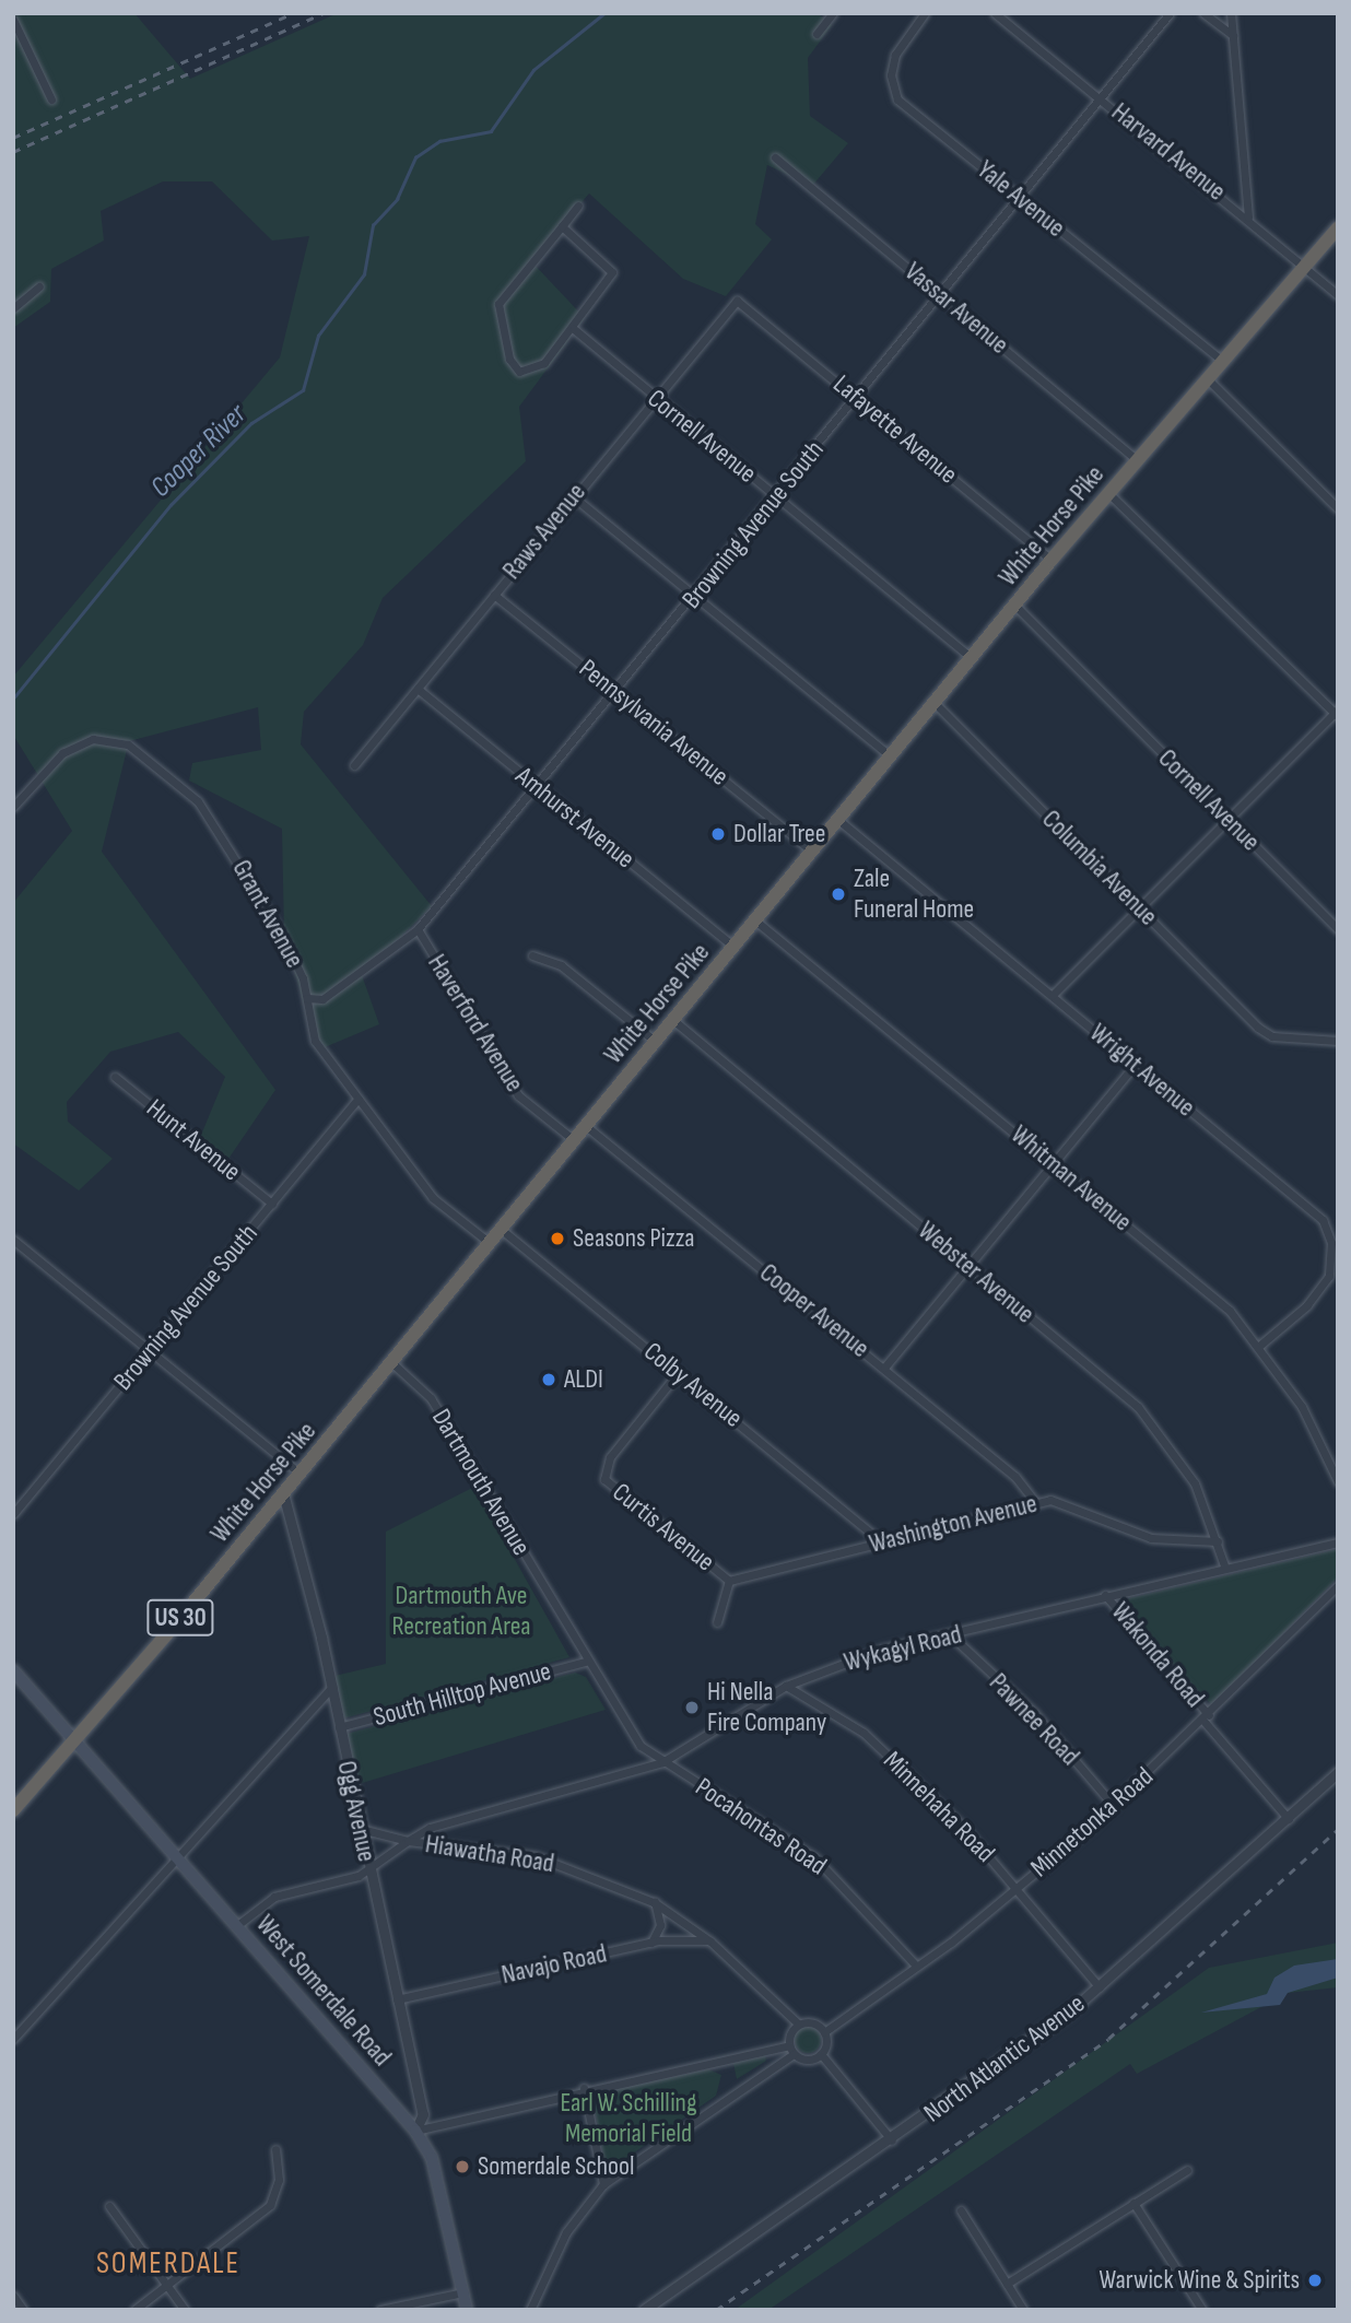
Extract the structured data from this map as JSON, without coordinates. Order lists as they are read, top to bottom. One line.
{"streets":{"highway":["White Horse Pike","US 30"],"main road":["West Somerdale Road"],"street":["Harvard Avenue","Yale Avenue","Vassar Avenue","Lafayette Avenue","Cornell Avenue","Browning Avenue South","Raws Avenue","Pennsylvania Avenue","Amhurst Avenue","Columbia Avenue","Grant Avenue","Haverford Avenue","Wright Avenue","Hunt Avenue","Whitman Avenue","Webster Avenue","Cooper Avenue","Colby Avenue","Dartmouth Avenue","Washington Avenue","Curtis Avenue","Wykagyl Road","Wakonda Road","South Hilltop Avenue","Pawnee Road","Minnehaha Road","Ogg Avenue","Minnetonka Road","Pocahontas Road","Hiawatha Road","Navajo Road","North Atlantic Avenue"]},"crossings":[["Harvard Avenue","Browning Avenue South"],["Harvard Avenue","White Horse Pike"],["Yale Avenue","Browning Avenue South"],["Yale Avenue","White Horse Pike"],["Vassar Avenue","Browning Avenue South"],["Vassar Avenue","White Horse Pike"],["Lafayette Avenue","Browning Avenue South"],["Lafayette Avenue","White Horse Pike"],["Lafayette Avenue","Raws Avenue"],["Cornell Avenue","Browning Avenue South"],["Cornell Avenue","White Horse Pike"],["Cornell Avenue","Raws Avenue"],["Browning Avenue South","Pennsylvania Avenue"],["Browning Avenue South","Amhurst Avenue"],["Browning Avenue South","Grant Avenue"],["Browning Avenue South","Haverford Avenue"],["Browning Avenue South","Hunt Avenue"],["White Horse Pike","Pennsylvania Avenue"],["White Horse Pike","Amhurst Avenue"],["White Horse Pike","Columbia Avenue"],["White Horse Pike","Grant Avenue"],["White Horse Pike","Haverford Avenue"],["White Horse Pike","Wright Avenue"],["White Horse Pike","Whitman Avenue"],["White Horse Pike","Webster Avenue"],["White Horse Pike","Cooper Avenue"],["White Horse Pike","Colby Avenue"],["White Horse Pike","Dartmouth Avenue"],["White Horse Pike","Ogg Avenue"],["White Horse Pike","West Somerdale Road"],["Raws Avenue","Pennsylvania Avenue"],["Raws Avenue","Amhurst Avenue"],["Wright Avenue","Whitman Avenue"],["Webster Avenue","Washington Avenue"],["Webster Avenue","Wykagyl Road"],["Cooper Avenue","Washington Avenue"],["Colby Avenue","Washington Avenue"],["Colby Avenue","Curtis Avenue"],["Dartmouth Avenue","Wykagyl Road"],["Dartmouth Avenue","South Hilltop Avenue"],["Dartmouth Avenue","Pocahontas Road"],["Washington Avenue","Curtis Avenue"],["Wykagyl Road","Wakonda Road"],["Wykagyl Road","Pawnee Road"],["Wykagyl Road","Minnehaha Road"],["Wykagyl Road","Pocahontas Road"],["Wykagyl Road","Hiawatha Road"],["Wakonda Road","Minnetonka Road"],["Wakonda Road","North Atlantic Avenue"],["South Hilltop Avenue","Ogg Avenue"],["Pawnee Road","Minnetonka Road"],["Minnehaha Road","Minnetonka Road"],["Minnehaha Road","North Atlantic Avenue"],["Ogg Avenue","Hiawatha Road"],["Ogg Avenue","Navajo Road"],["Ogg Avenue","West Somerdale Road"],["Minnetonka Road","Pocahontas Road"],["Minnetonka Road","Hiawatha Road"],["Hiawatha Road","Navajo Road"]],"districts":["SOMERDALE"],"water":["Cooper River"],"parks":["Dartmouth Ave Recreation Area","Earl W. Schilling Memorial Field"],"places":["Dollar Tree","Zale Funeral Home","Seasons Pizza","ALDI","Hi Nella Fire Company","Somerdale School","Warwick Wine & Spirits"]}
